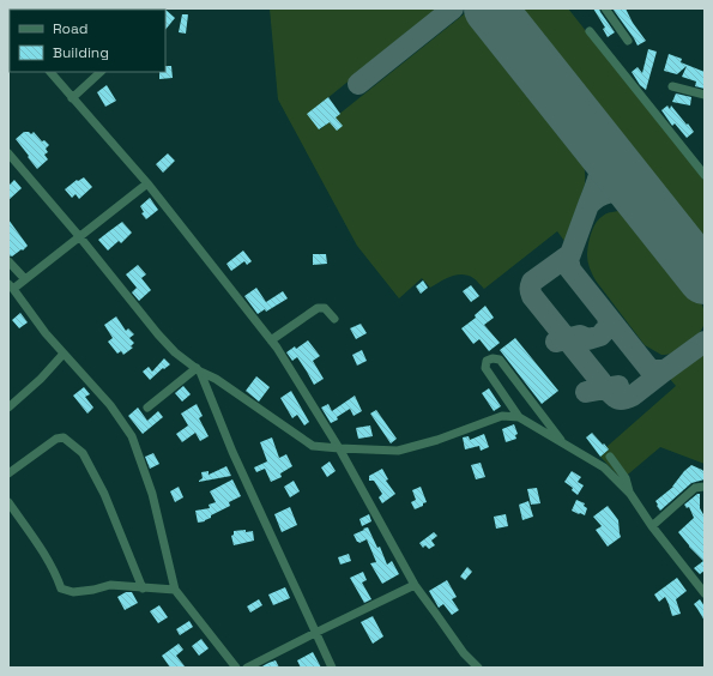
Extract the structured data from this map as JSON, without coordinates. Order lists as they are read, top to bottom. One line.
{"legend":["Road","Building"]}
